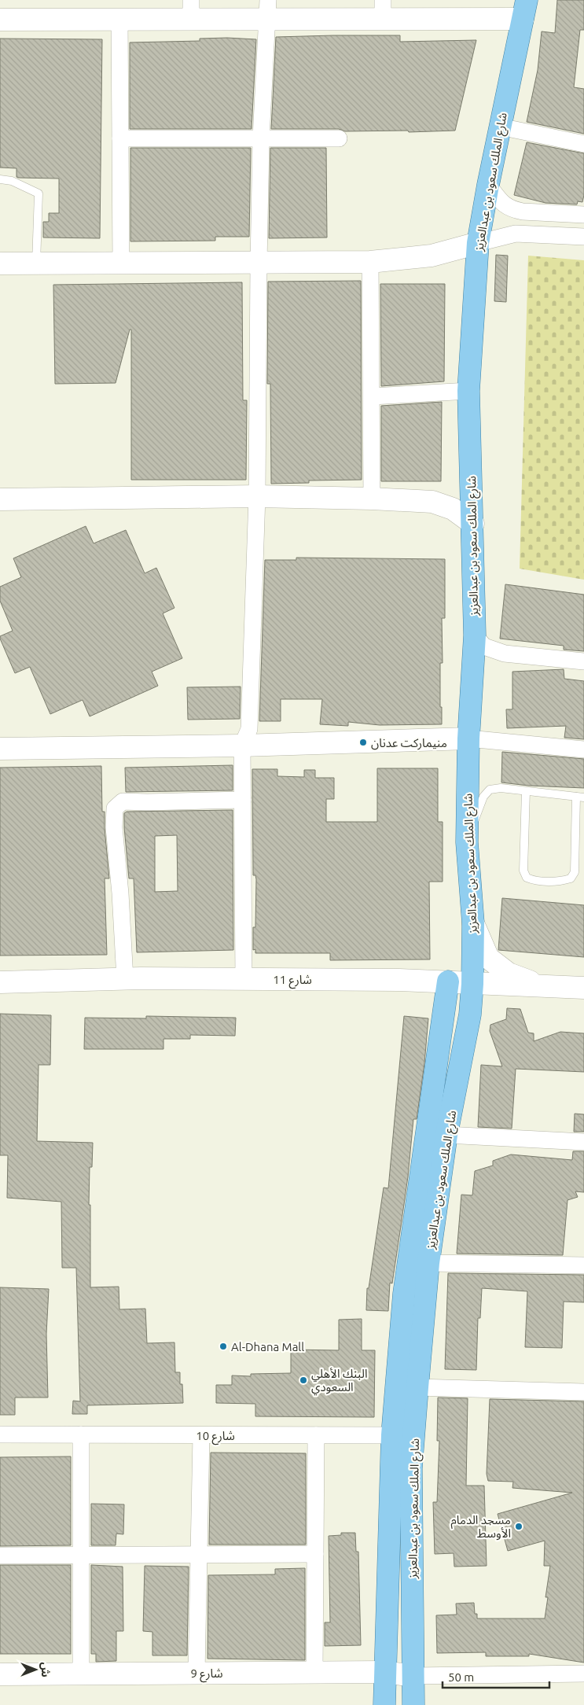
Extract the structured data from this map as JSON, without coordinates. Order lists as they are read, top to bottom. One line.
{"streets":{"main road":["شارع الملك سعود بن عبدالعزيز"],"street":["شارع 11","شارع 10","شارع 9"]},"crossings":[["شارع الملك سعود بن عبدالعزيز","شارع 11"],["شارع الملك سعود بن عبدالعزيز","شارع 10"],["شارع الملك سعود بن عبدالعزيز","شارع 9"]],"places":["منيماركت عدنان","Al-Dhana Mall","البنك الأهلي السعودي","مسجد الدمام الأوسط"],"scale_bar":"50 m","north":"right"}
